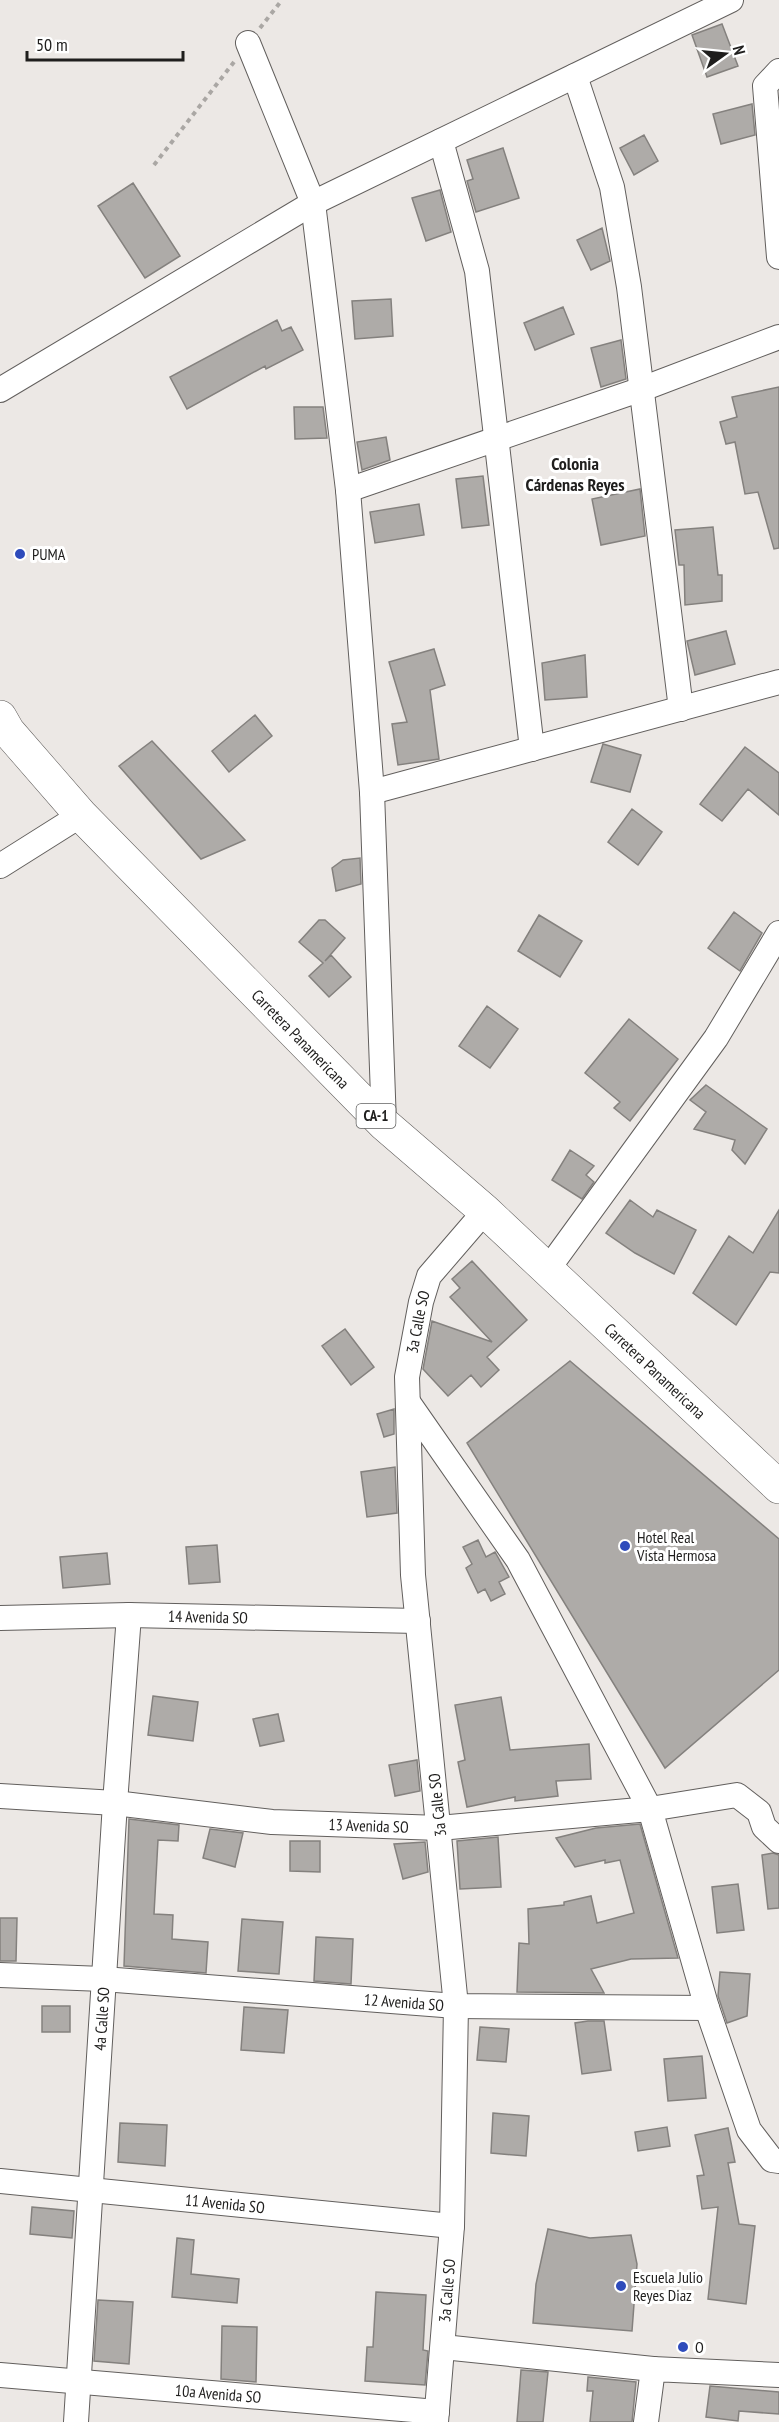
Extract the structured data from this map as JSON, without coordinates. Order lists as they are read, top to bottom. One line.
{"streets":{"highway":["Carretera Panamericana","CA-1"],"street":["3a Calle SO","14 Avenida SO","13 Avenida SO","12 Avenida SO","4a Calle SO","11 Avenida SO","10a Avenida SO"]},"crossings":[["Carretera Panamericana","3a Calle SO"],["3a Calle SO","14 Avenida SO"],["3a Calle SO","13 Avenida SO"],["3a Calle SO","12 Avenida SO"],["3a Calle SO","11 Avenida SO"],["3a Calle SO","10a Avenida SO"],["14 Avenida SO","4a Calle SO"],["13 Avenida SO","4a Calle SO"],["12 Avenida SO","4a Calle SO"],["4a Calle SO","11 Avenida SO"],["4a Calle SO","10a Avenida SO"]],"districts":["Colonia Cárdenas Reyes"],"places":["PUMA","Hotel Real Vista Hermosa","Escuela Julio Reyes Diaz","O"],"scale_bar":"50 m","north":"right"}
